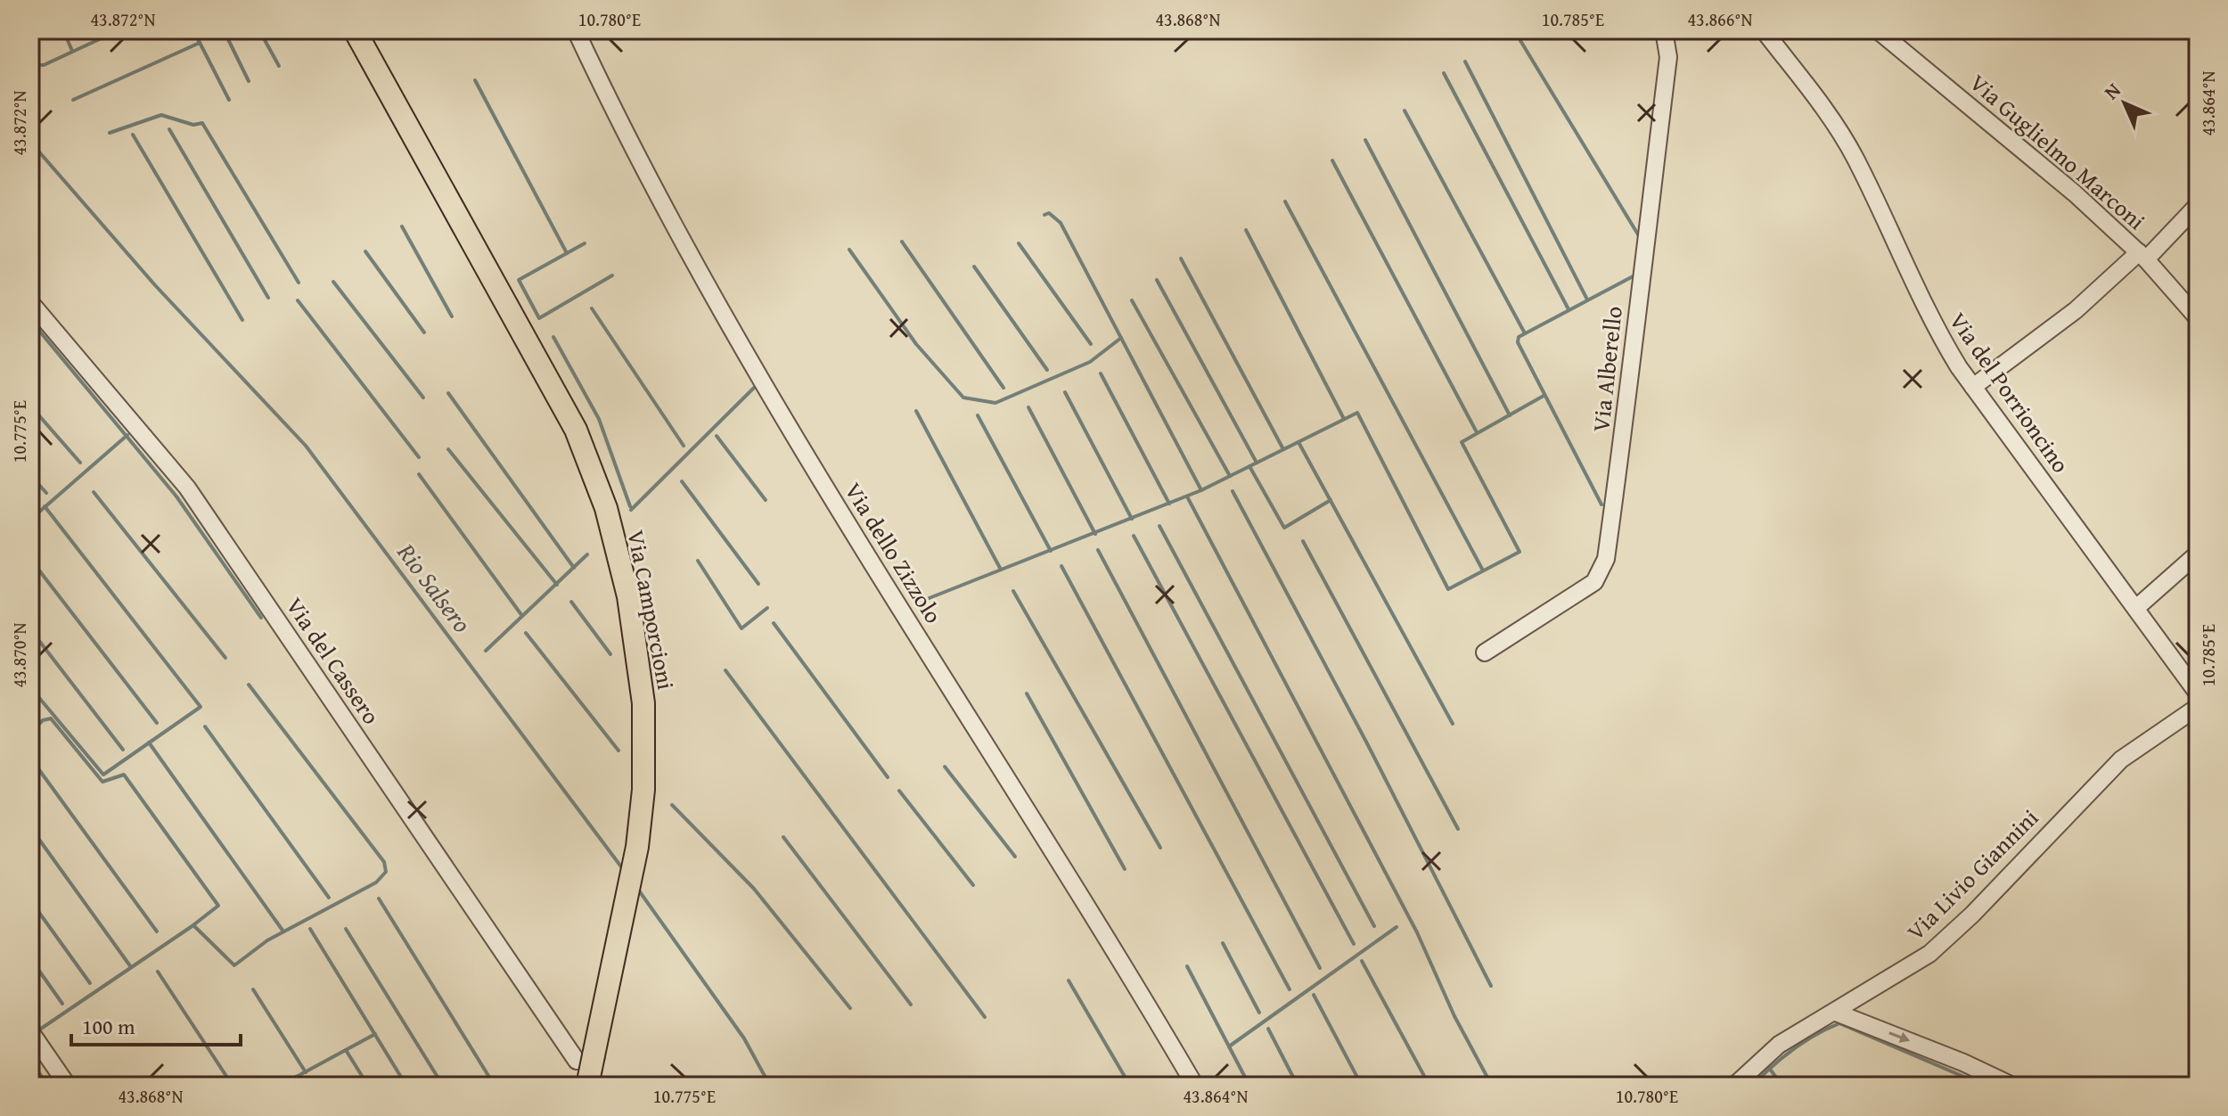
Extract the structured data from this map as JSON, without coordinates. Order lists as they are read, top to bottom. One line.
{"streets":{"main road":["Via Camporcioni"],"street":["Via Guglielmo Marconi","Via Alberello","Via del Porrioncino","Via dello Zizzolo","Via del Cassero","Via Livio Giannini"]},"crossings":[["Via Camporcioni","Via del Cassero"]],"water":["Rio Salsero"],"scale_bar":"100 m","north":"top left","coordinates":["43.872°N","10.780°E","43.868°N","10.785°E","43.866°N","43.864°N","10.775°E","43.870°N"]}
